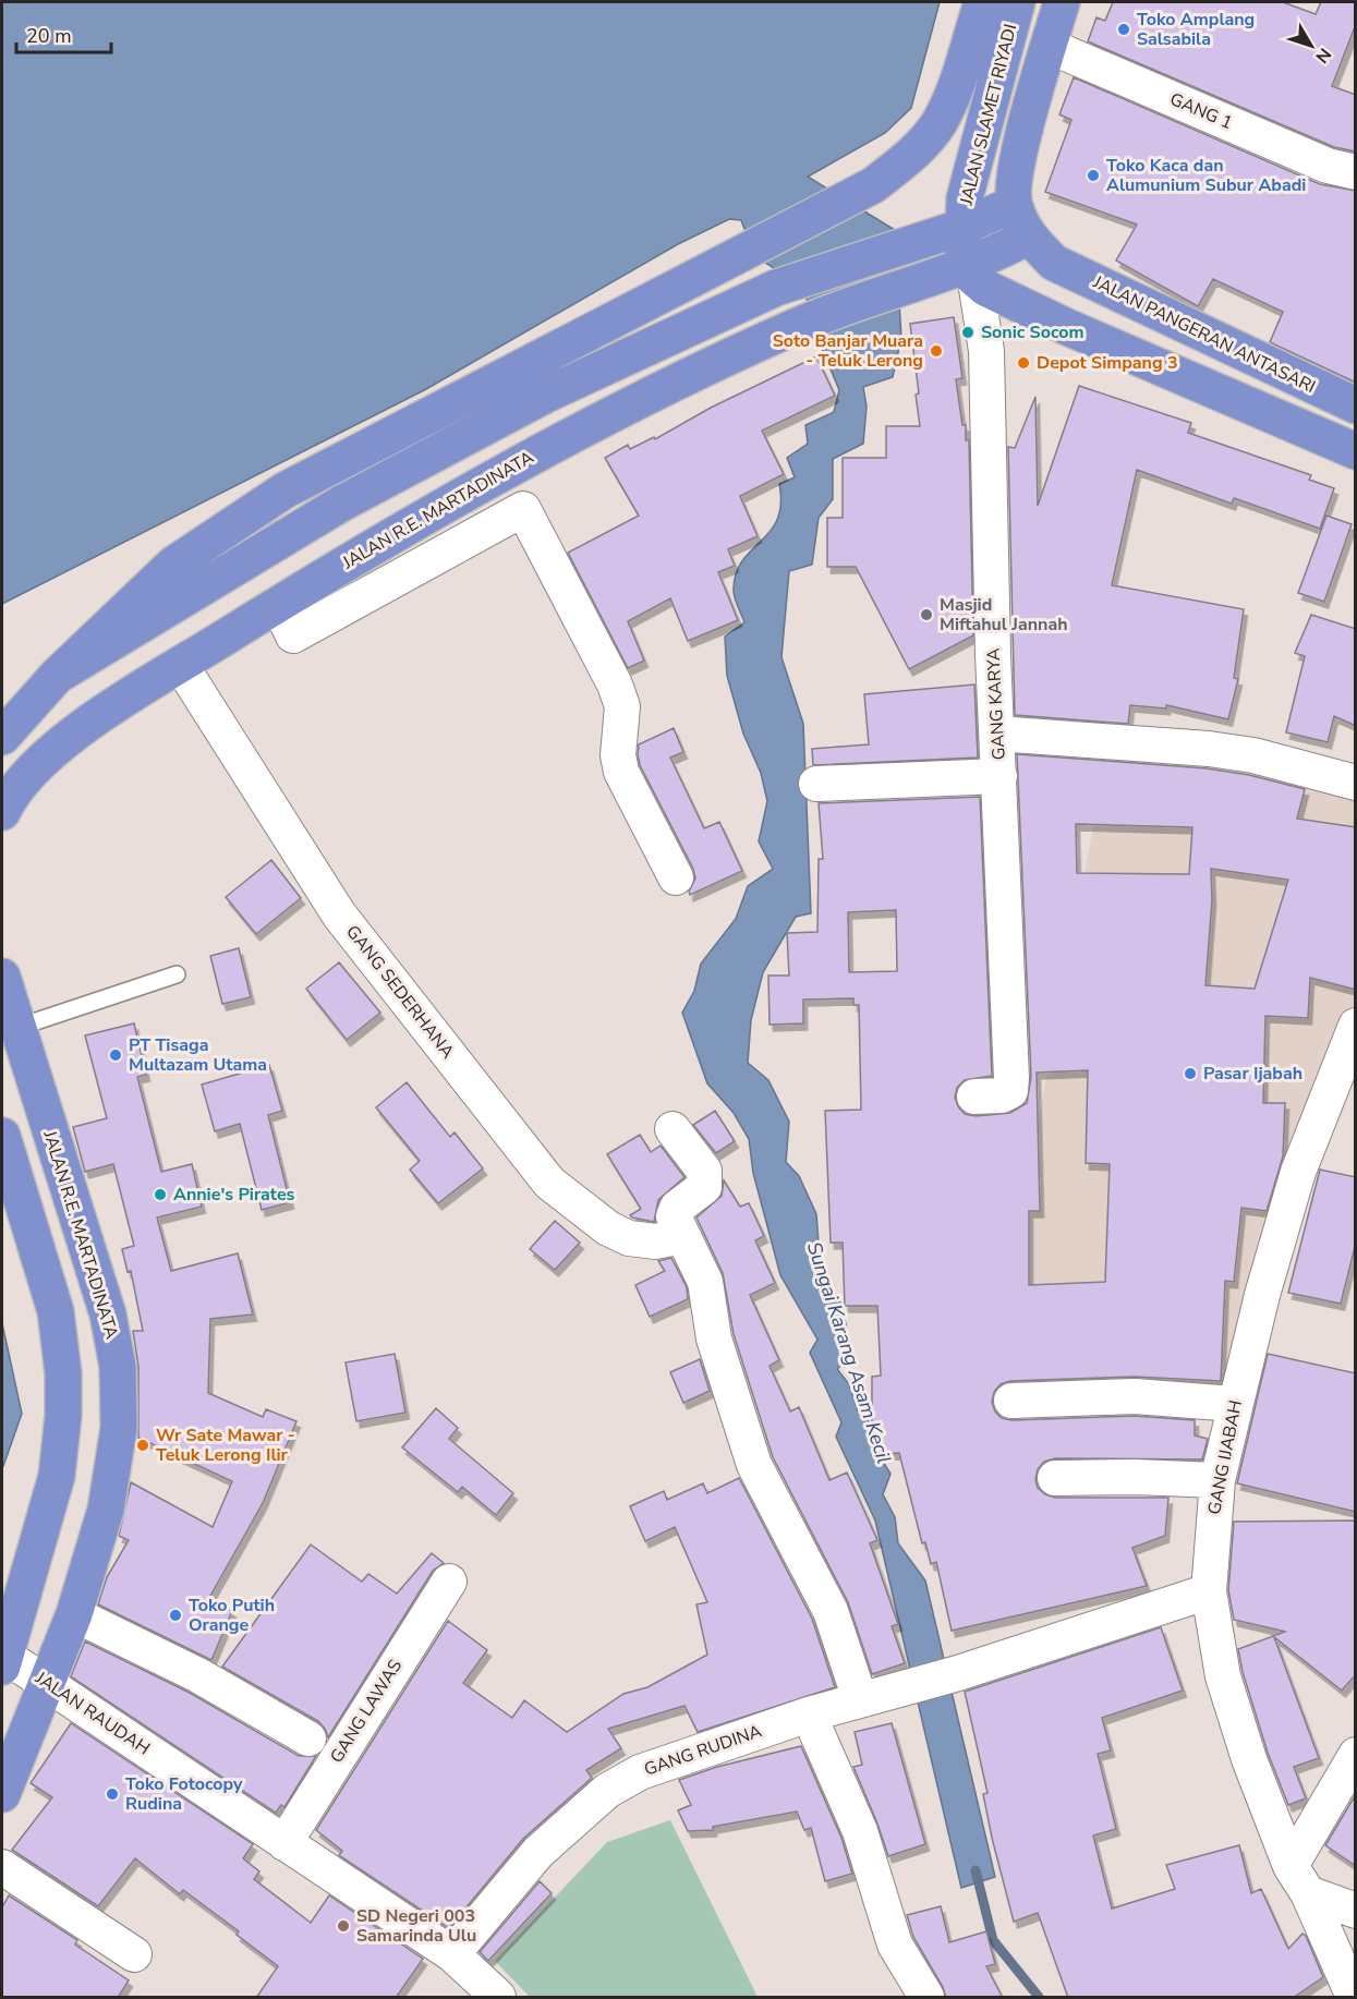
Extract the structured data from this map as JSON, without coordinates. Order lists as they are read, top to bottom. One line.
{"streets":{"highway":["JALAN SLAMET RIYADI","JALAN PANGERAN ANTASARI","JALAN R.E. MARTADINATA"],"street":["GANG 1","GANG KARYA","GANG SEDERHANA","GANG IJABAH","GANG LAWAS","JALAN RAUDAH","GANG RUDINA"]},"crossings":[["JALAN SLAMET RIYADI","JALAN R.E. MARTADINATA"],["JALAN SLAMET RIYADI","GANG KARYA"],["JALAN PANGERAN ANTASARI","JALAN R.E. MARTADINATA"],["JALAN R.E. MARTADINATA","GANG KARYA"],["JALAN R.E. MARTADINATA","GANG SEDERHANA"],["JALAN R.E. MARTADINATA","JALAN RAUDAH"],["GANG IJABAH","GANG RUDINA"],["GANG LAWAS","JALAN RAUDAH"],["JALAN RAUDAH","GANG RUDINA"]],"water":["Sungai Karang Asam Kecil"],"places":["Toko Amplang Salsabila","Toko Kaca dan Alumunium Subur Abadi","Sonic Socom","Soto Banjar Muara - Teluk Lerong","Depot Simpang 3","Masjid Miftahul Jannah","PT Tisaga Multazam Utama","Pasar Ijabah","Annie's Pirates","Wr Sate Mawar - Teluk Lerong Ilir","Toko Putih Orange","Toko Fotocopy Rudina","SD Negeri 003 Samarinda Ulu"],"scale_bar":"20 m","north":"bottom right"}
